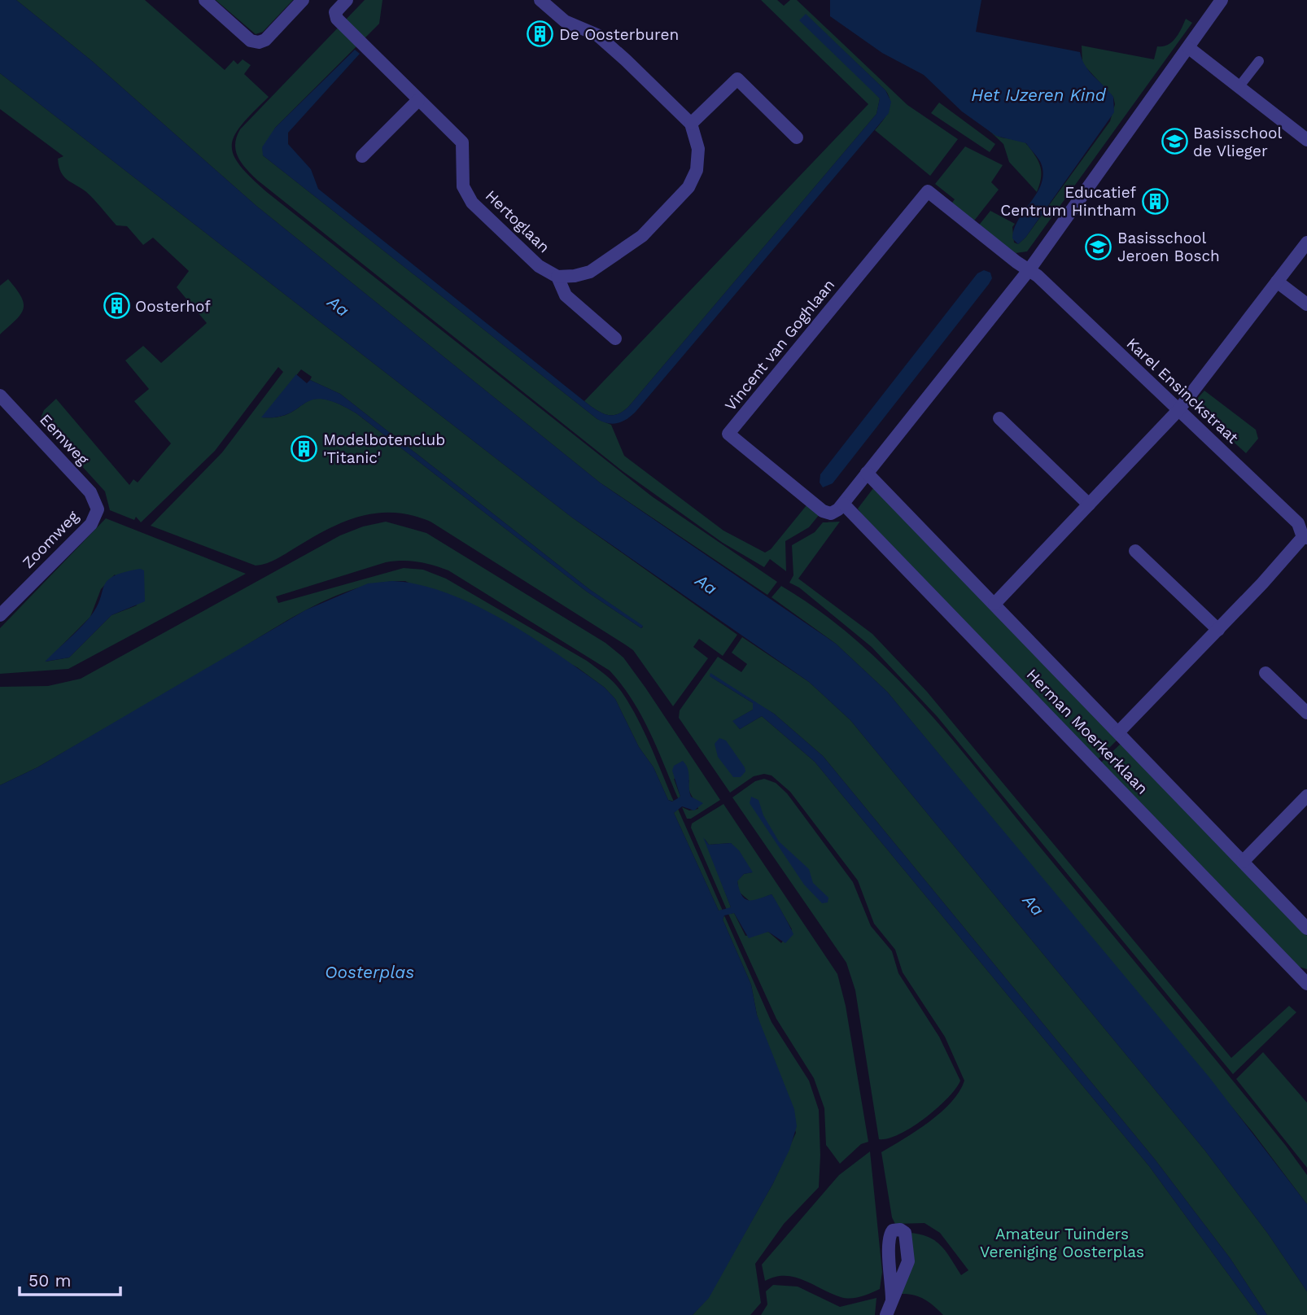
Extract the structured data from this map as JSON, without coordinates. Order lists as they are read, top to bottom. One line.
{"streets":{"street":["Hertoglaan","Vincent van Goghlaan","Karel Ensinckstraat","Eemweg","Zoomweg","Herman Moerkerklaan"]},"crossings":[["Vincent van Goghlaan","Karel Ensinckstraat"],["Vincent van Goghlaan","Herman Moerkerklaan"],["Eemweg","Zoomweg"]],"water":["Het IJzeren Kind","Aa","Oosterplas"],"parks":["Amateur Tuinders Vereniging Oosterplas"],"places":{"building":["De Oosterburen","Educatief Centrum Hintham","Oosterhof","Modelbotenclub 'Titanic'"],"school or university":["Basisschool de Vlieger","Basisschool Jeroen Bosch"]},"scale_bar":"50 m"}
